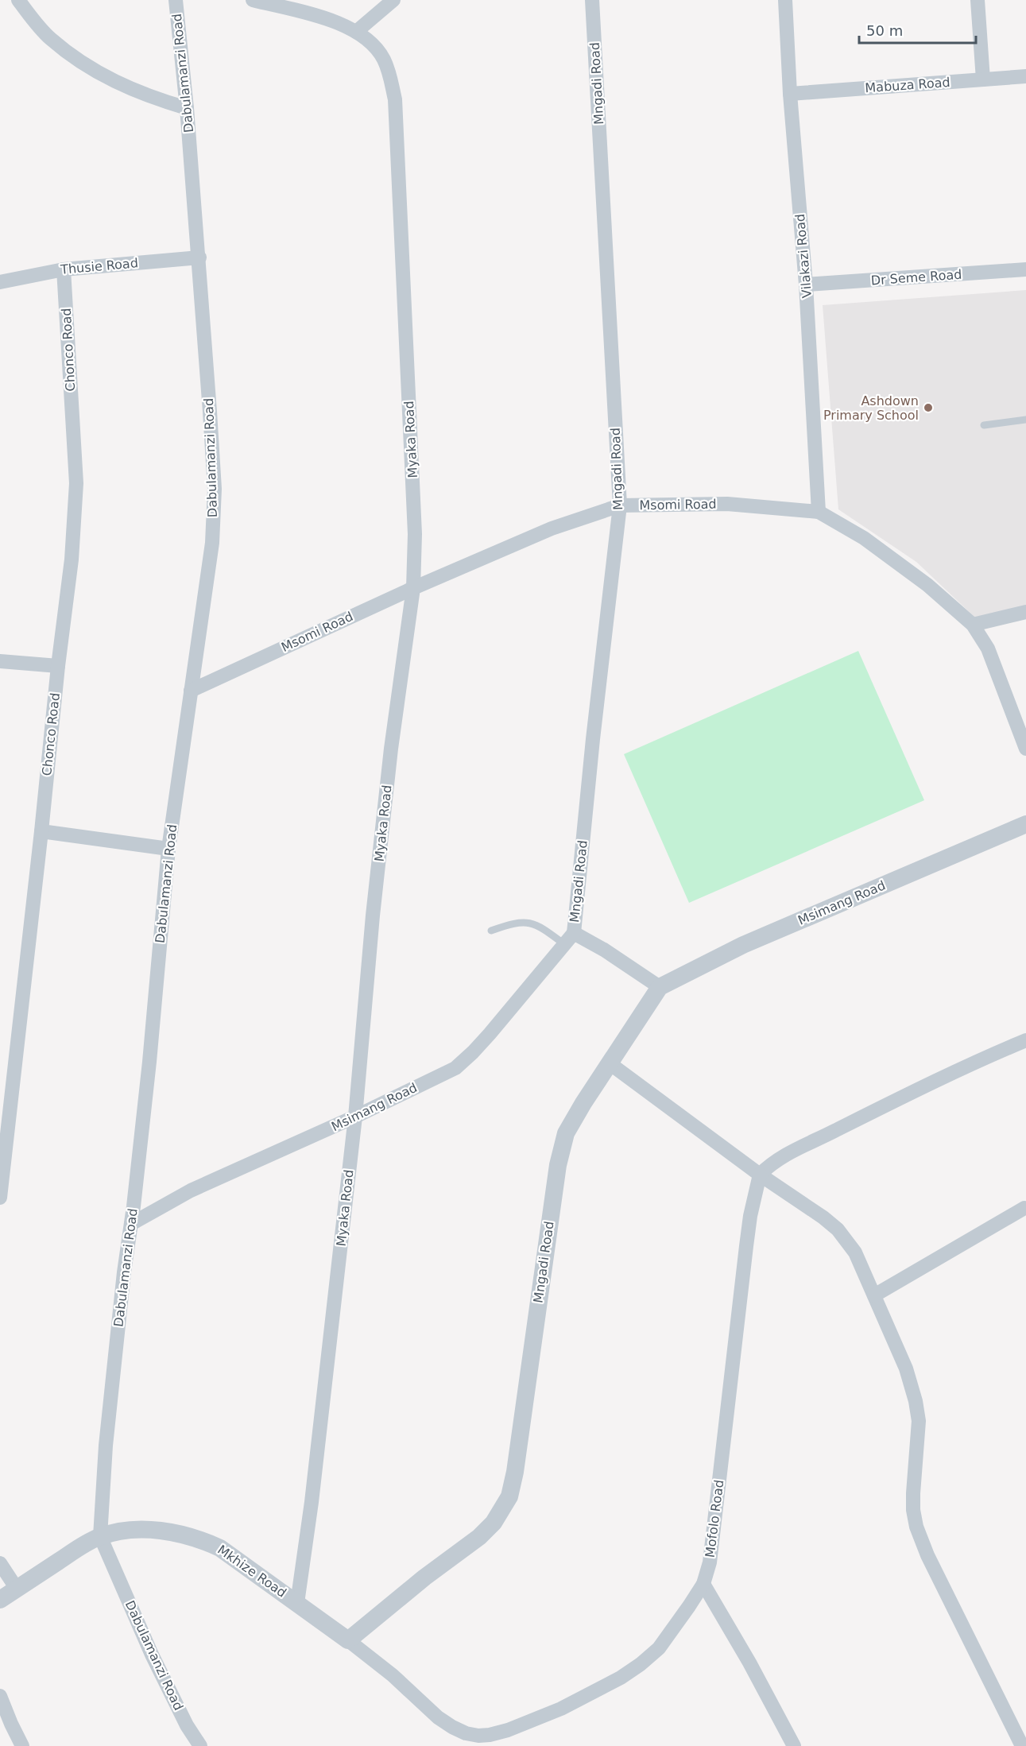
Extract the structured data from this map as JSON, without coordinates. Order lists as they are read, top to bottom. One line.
{"streets":{"street":["Dabulamanzi Road","Mngadi Road","Mabuza Road","Vilakazi Road","Thusie Road","Dr Seme Road","Chonco Road","Myaka Road","Msomi Road","Msimang Road","Mofolo Road","Mkhize Road"]},"crossings":[["Dabulamanzi Road","Thusie Road"],["Dabulamanzi Road","Msomi Road"],["Dabulamanzi Road","Msimang Road"],["Dabulamanzi Road","Mkhize Road"],["Mngadi Road","Msomi Road"],["Mngadi Road","Msimang Road"],["Mngadi Road","Mkhize Road"],["Mabuza Road","Vilakazi Road"],["Vilakazi Road","Dr Seme Road"],["Vilakazi Road","Msomi Road"],["Thusie Road","Chonco Road"],["Myaka Road","Msomi Road"],["Myaka Road","Msimang Road"],["Myaka Road","Mkhize Road"],["Mofolo Road","Mkhize Road"]],"places":["Ashdown Primary School"],"scale_bar":"50 m"}
